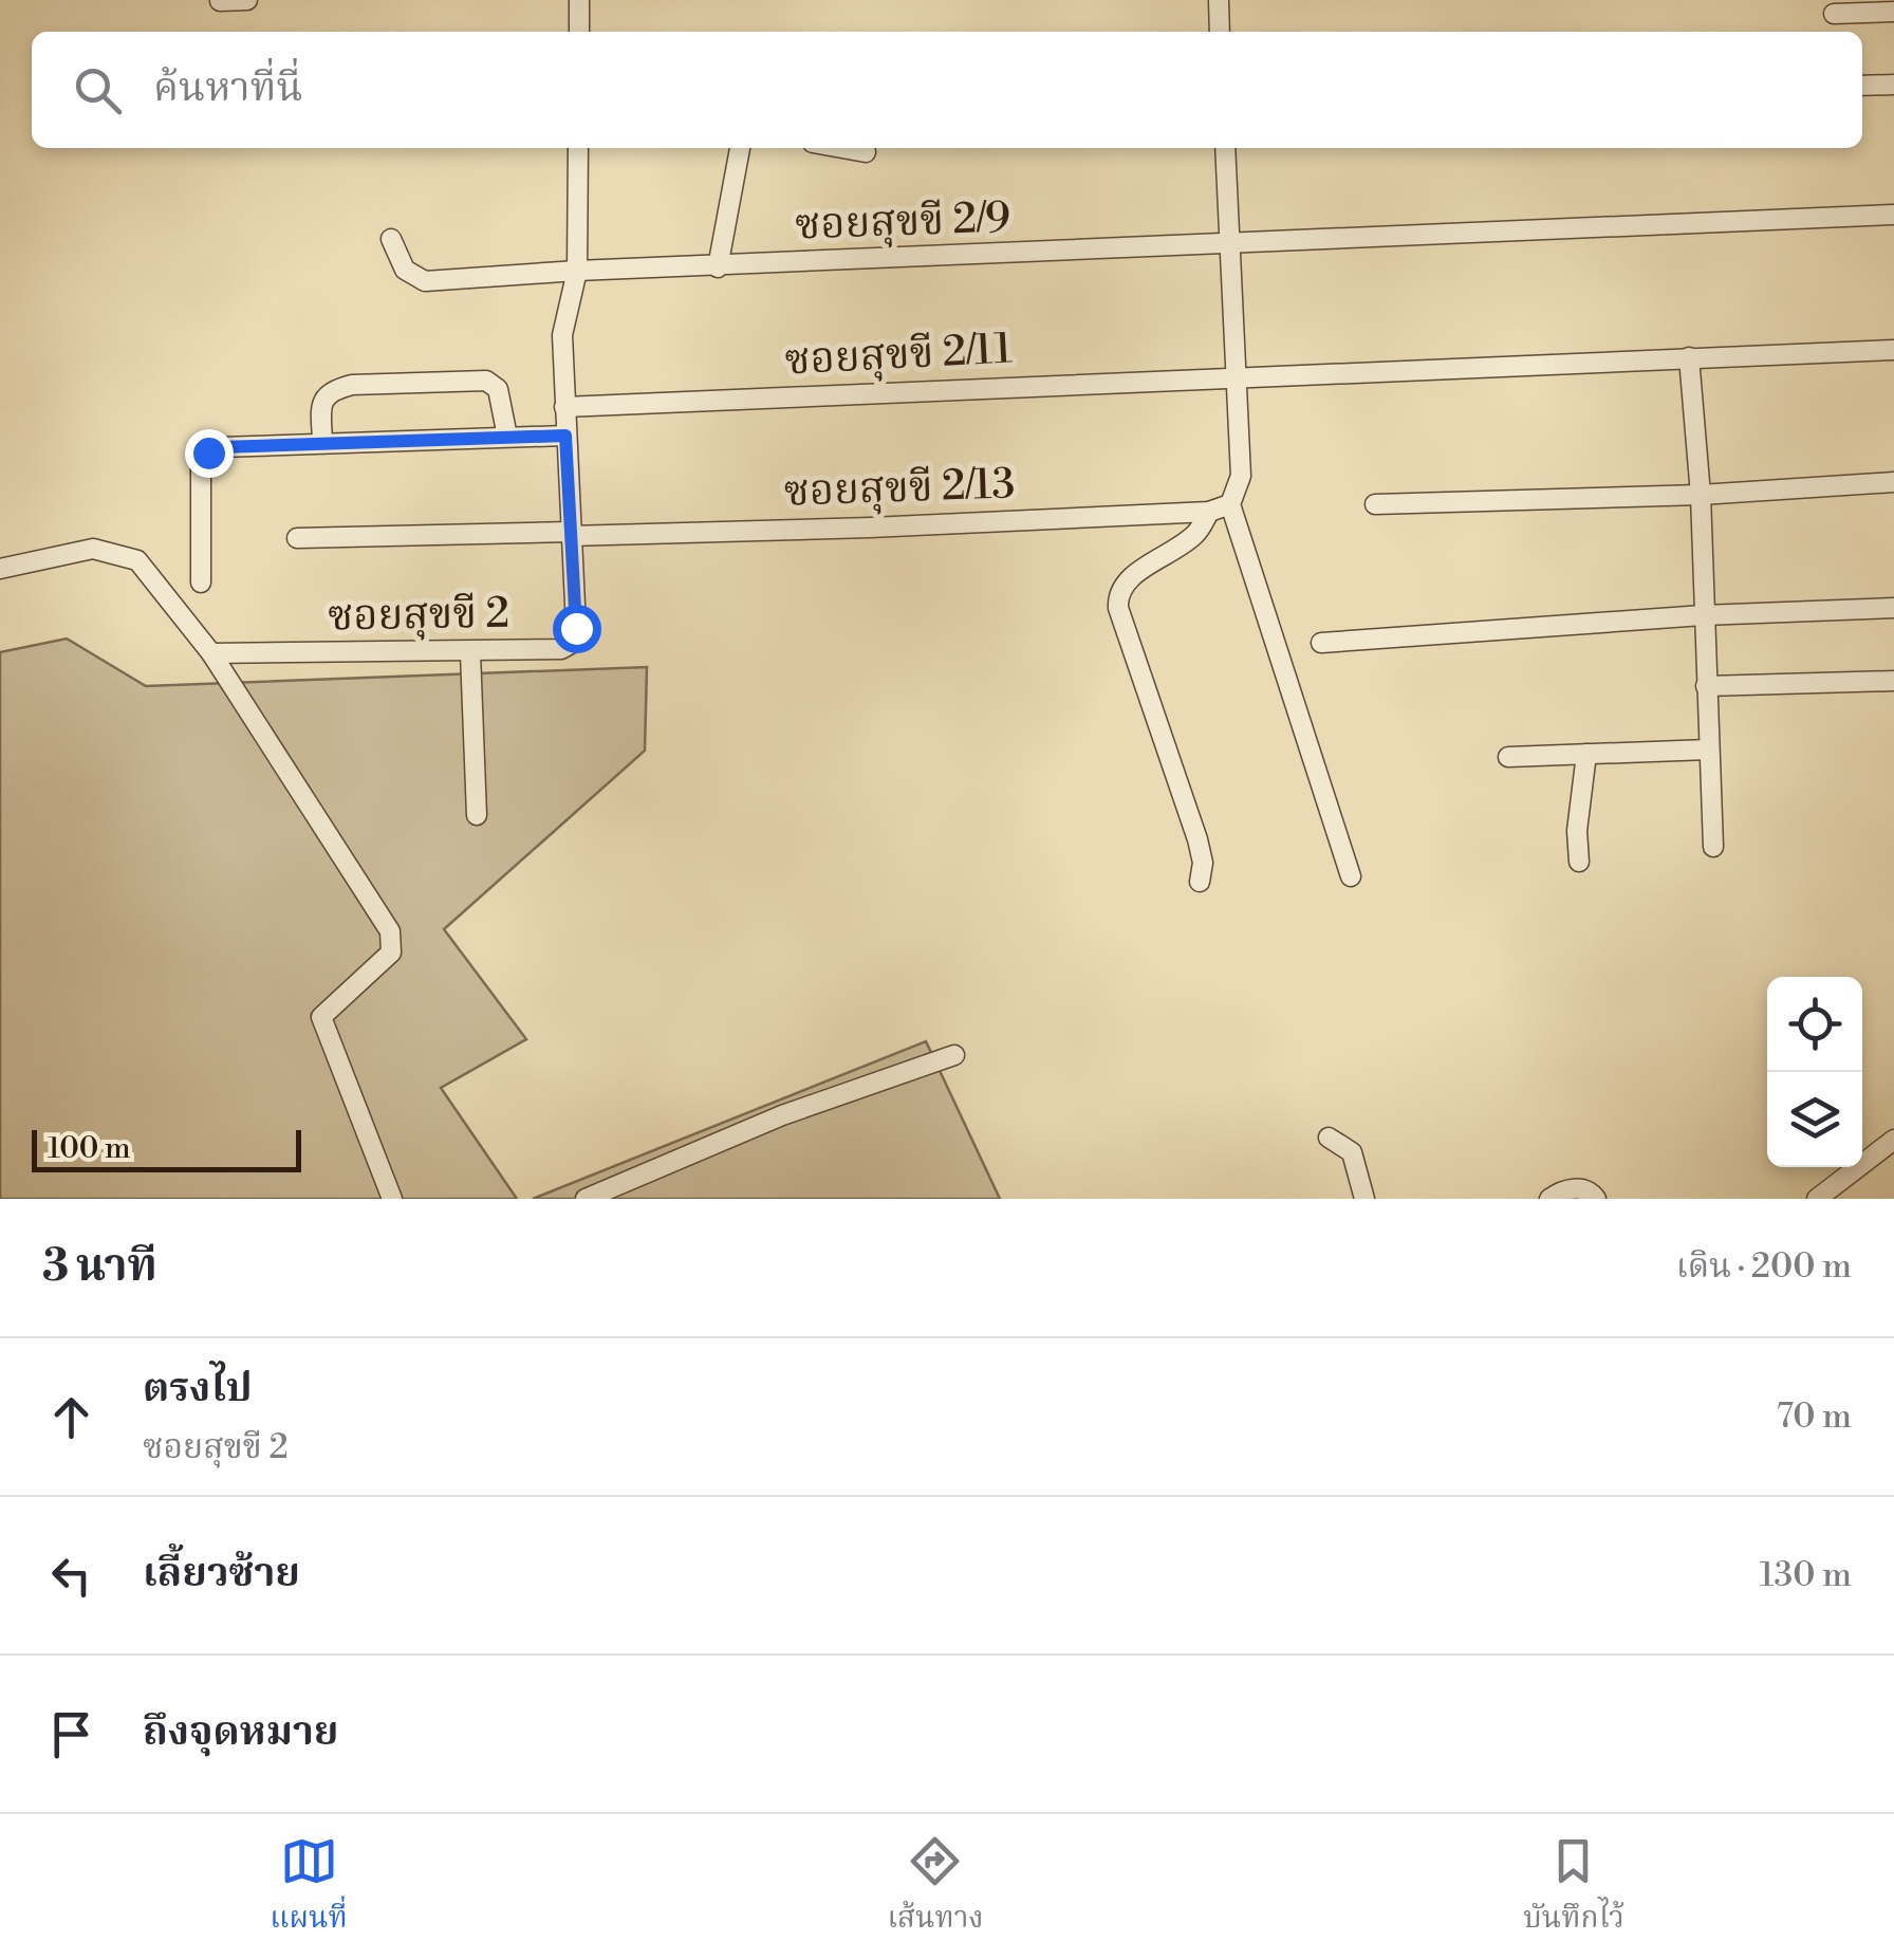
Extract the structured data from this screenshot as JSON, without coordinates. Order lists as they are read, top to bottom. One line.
{"streets":{"street":["ซอยสุขขี 2/9","ซอยสุขขี 2/11","ซอยสุขขี 2/13","ซอยสุขขี 2"]},"crossings":[["ซอยสุขขี 2/9","ซอยสุขขี 2"],["ซอยสุขขี 2/11","ซอยสุขขี 2"],["ซอยสุขขี 2/13","ซอยสุขขี 2"]],"scale_bar":"100 m","page":{"search":"ค้นหาที่นี่","scale":"100 m","heading":["3 นาที","เดิน · 200 m"],"list":[["ตรงไป","ซอยสุขขี 2","70 m"],["เลี้ยวซ้าย","130 m"],"ถึงจุดหมาย"],"nav":["แผนที่","เส้นทาง","บันทึกไว้"]}}
